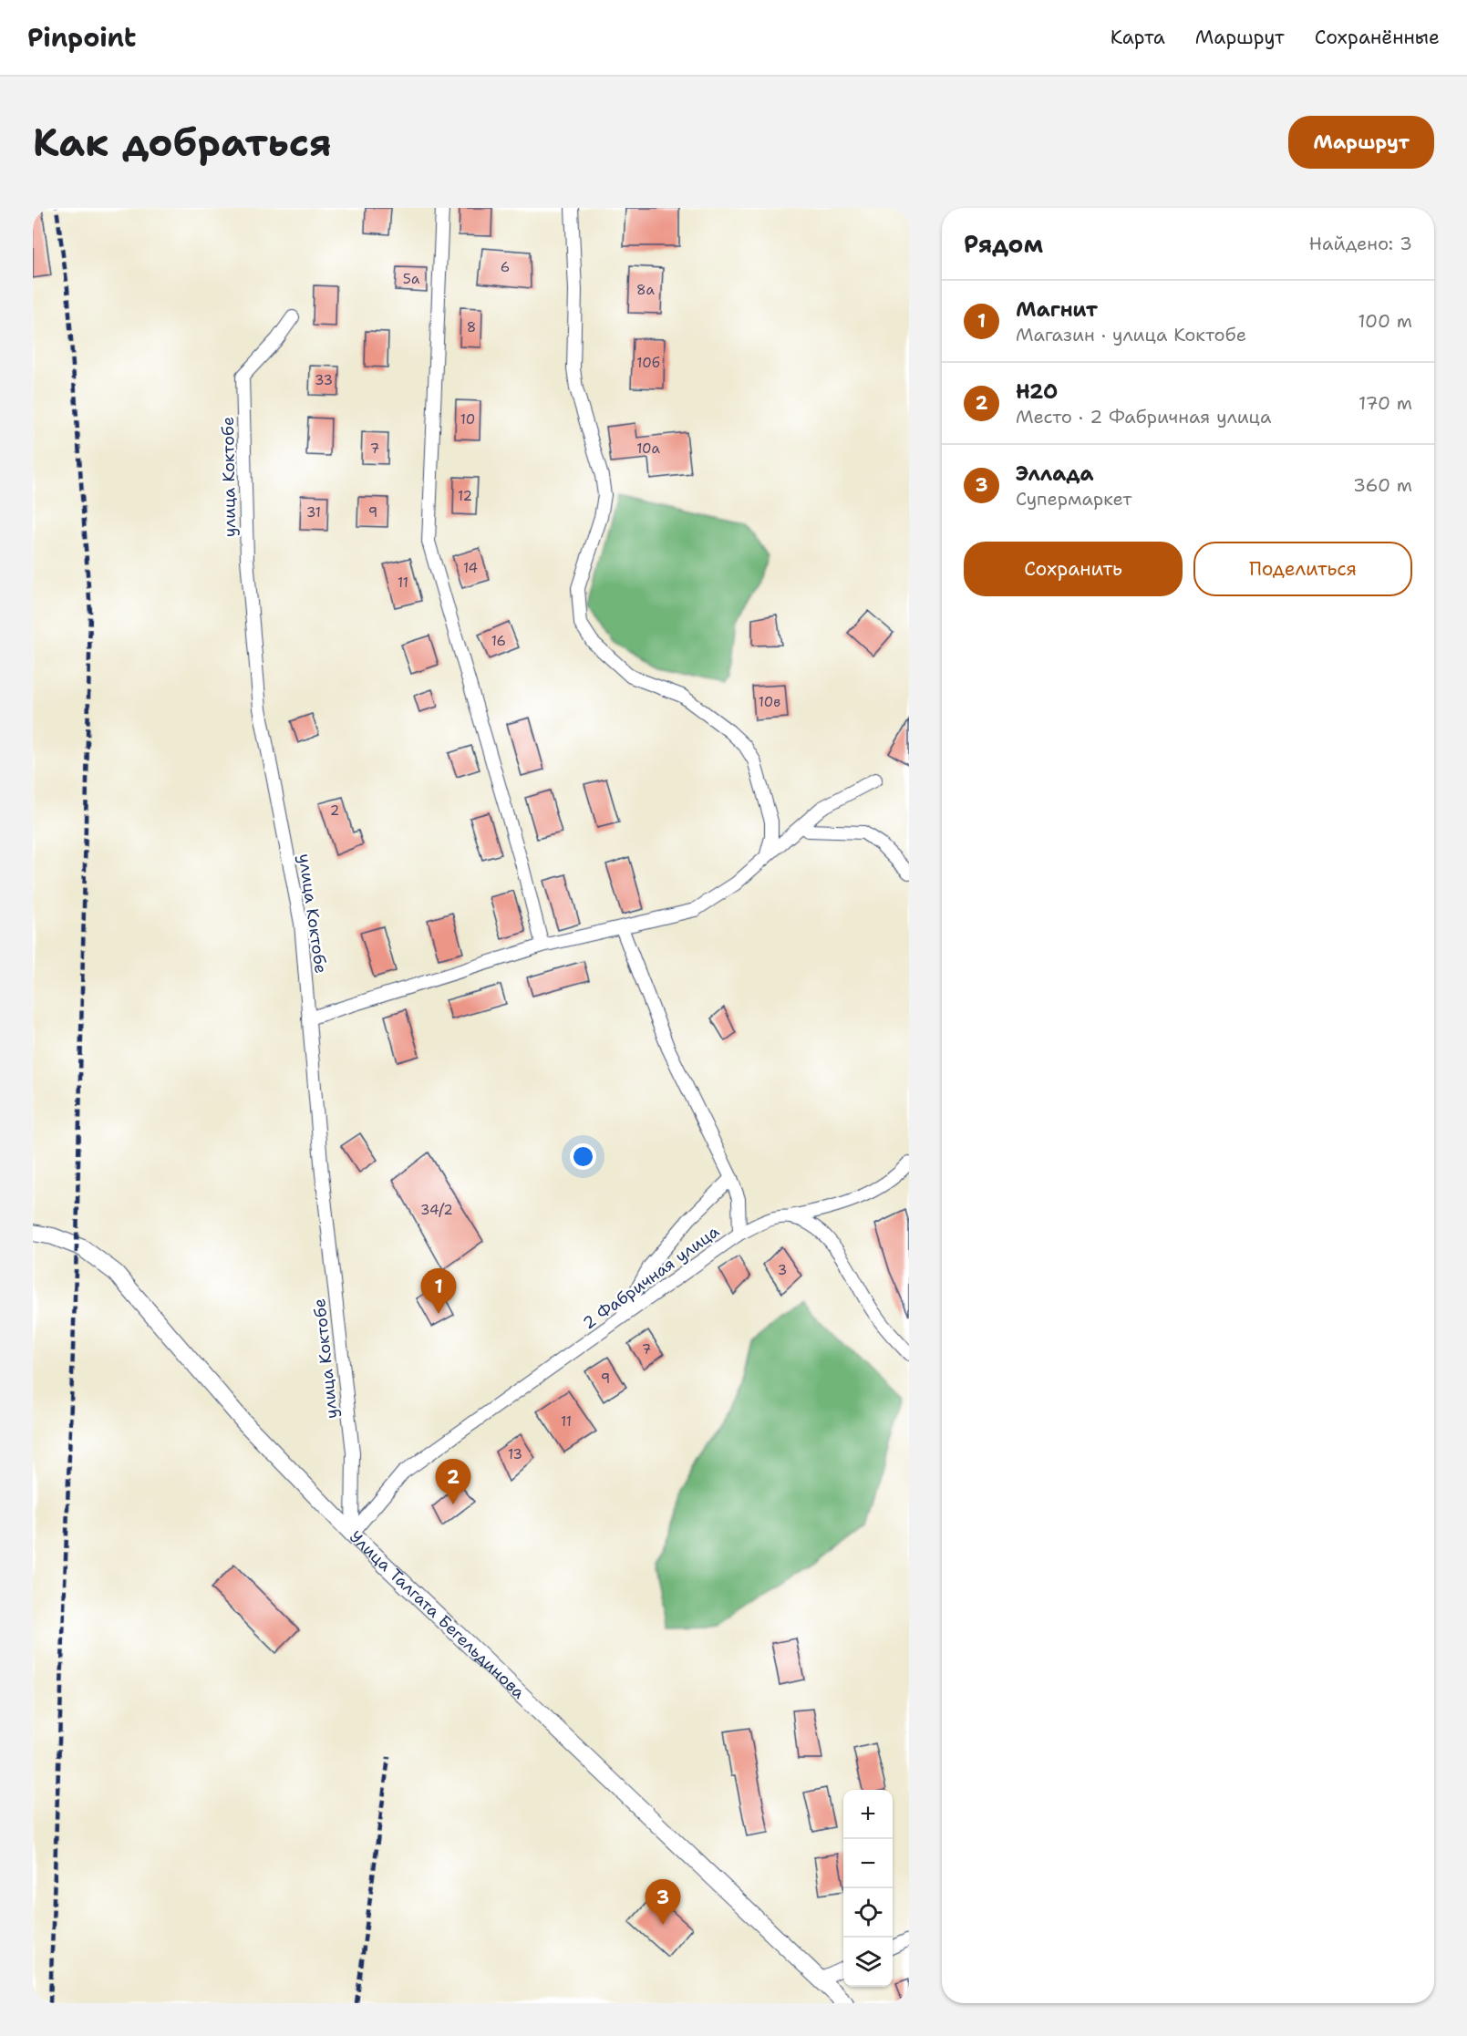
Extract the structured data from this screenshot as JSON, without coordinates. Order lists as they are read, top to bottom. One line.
{"streets":{"street":["улица Коктобе","2 Фабричная улица","Улица Талгата Бегельдинова"]},"crossings":[["улица Коктобе","2 Фабричная улица"],["улица Коктобе","Улица Талгата Бегельдинова"],["2 Фабричная улица","Улица Талгата Бегельдинова"]],"house_numbers":["6","5а","8а","8","10б","33","10","7","10а","12","31","9","14","11","16","10в","2","34/2","3","7","9","11","13"],"page":{"header":"Pinpoint","nav":["Карта","Маршрут","Сохранённые"],"buttons":["Маршрут",["Сохранить","Поделиться"]],"title":"Как добраться","heading":["Рядом","Найдено: 3"],"list":[{"mark":"1","name":"Магнит","note":"Магазин · улица Коктобе","value":"100 m"},{"mark":"2","name":"H2O","note":"Место · 2 Фабричная улица","value":"170 m"},{"mark":"3","name":"Эллада","note":"Супермаркет","value":"360 m"}],"pins":["1","2","3"],"map_buttons":["+","−"]}}
